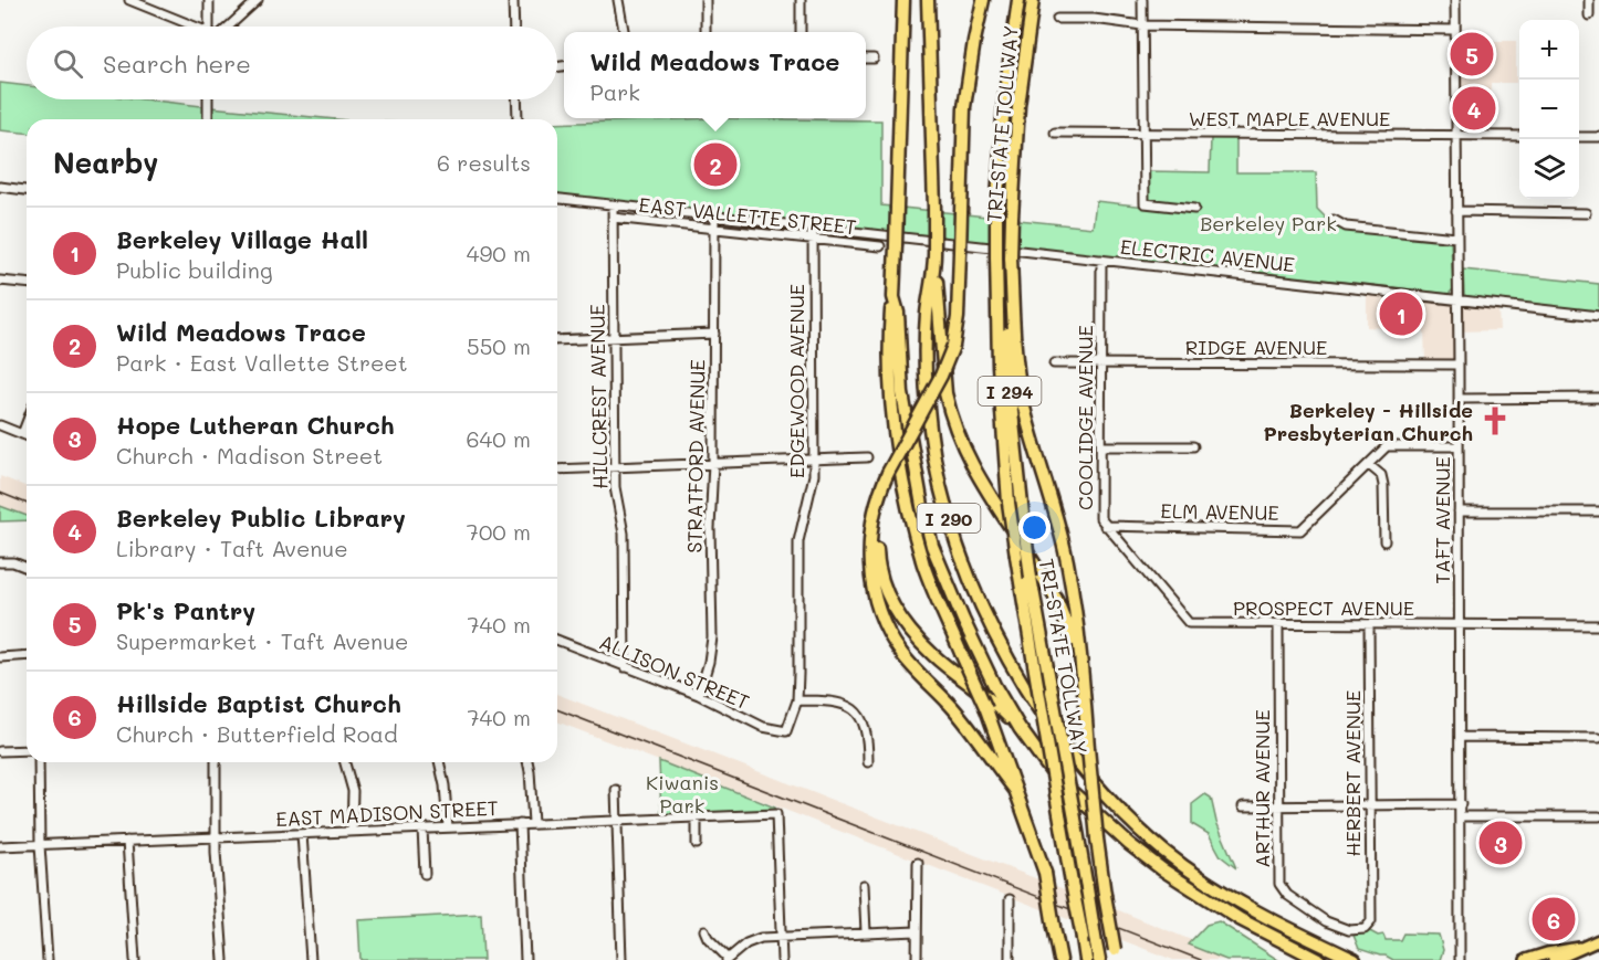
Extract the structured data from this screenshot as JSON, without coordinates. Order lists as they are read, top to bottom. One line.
{"streets":{"highway":["TRI-STATE TOLLWAY","I 294","I 290"],"street":["WEST MAPLE AVENUE","EAST VALLETTE STREET","ELECTRIC AVENUE","RIDGE AVENUE","EDGEWOOD AVENUE","HILLCREST AVENUE","COOLIDGE AVENUE","STRATFORD AVENUE","ELM AVENUE","TAFT AVENUE","PROSPECT AVENUE","ALLISON STREET","HERBERT AVENUE","ARTHUR AVENUE","EAST MADISON STREET"]},"crossings":[["WEST MAPLE AVENUE","TAFT AVENUE"],["EAST VALLETTE STREET","ELECTRIC AVENUE"],["EAST VALLETTE STREET","EDGEWOOD AVENUE"],["EAST VALLETTE STREET","HILLCREST AVENUE"],["EAST VALLETTE STREET","STRATFORD AVENUE"],["ELECTRIC AVENUE","EDGEWOOD AVENUE"],["ELECTRIC AVENUE","COOLIDGE AVENUE"],["ELECTRIC AVENUE","TAFT AVENUE"],["RIDGE AVENUE","COOLIDGE AVENUE"],["RIDGE AVENUE","TAFT AVENUE"],["EDGEWOOD AVENUE","ALLISON STREET"],["HILLCREST AVENUE","ALLISON STREET"],["COOLIDGE AVENUE","ELM AVENUE"],["COOLIDGE AVENUE","PROSPECT AVENUE"],["STRATFORD AVENUE","ALLISON STREET"],["ELM AVENUE","TAFT AVENUE"],["TAFT AVENUE","PROSPECT AVENUE"],["PROSPECT AVENUE","HERBERT AVENUE"],["PROSPECT AVENUE","ARTHUR AVENUE"],["HERBERT AVENUE","ARTHUR AVENUE"]],"parks":["Berkeley Park","Kiwanis Park"],"places":{"church":["Berkeley - Hillside Presbyterian Church"]},"page":{"map_buttons":["+","−"],"search":"Search here","pins":["5","4","2","1","3","6"],"popup":["Wild Meadows Trace","Park"],"heading":["Nearby","6 results"],"list":[{"mark":"1","name":"Berkeley Village Hall","note":"Public building","value":"490 m"},{"mark":"2","name":"Wild Meadows Trace","note":"Park · East Vallette Street","value":"550 m"},{"mark":"3","name":"Hope Lutheran Church","note":"Church · Madison Street","value":"640 m"},{"mark":"4","name":"Berkeley Public Library","note":"Library · Taft Avenue","value":"700 m"},{"mark":"5","name":"Pk's Pantry","note":"Supermarket · Taft Avenue","value":"740 m"},{"mark":"6","name":"Hillside Baptist Church","note":"Church · Butterfield Road","value":"740 m"}]}}
